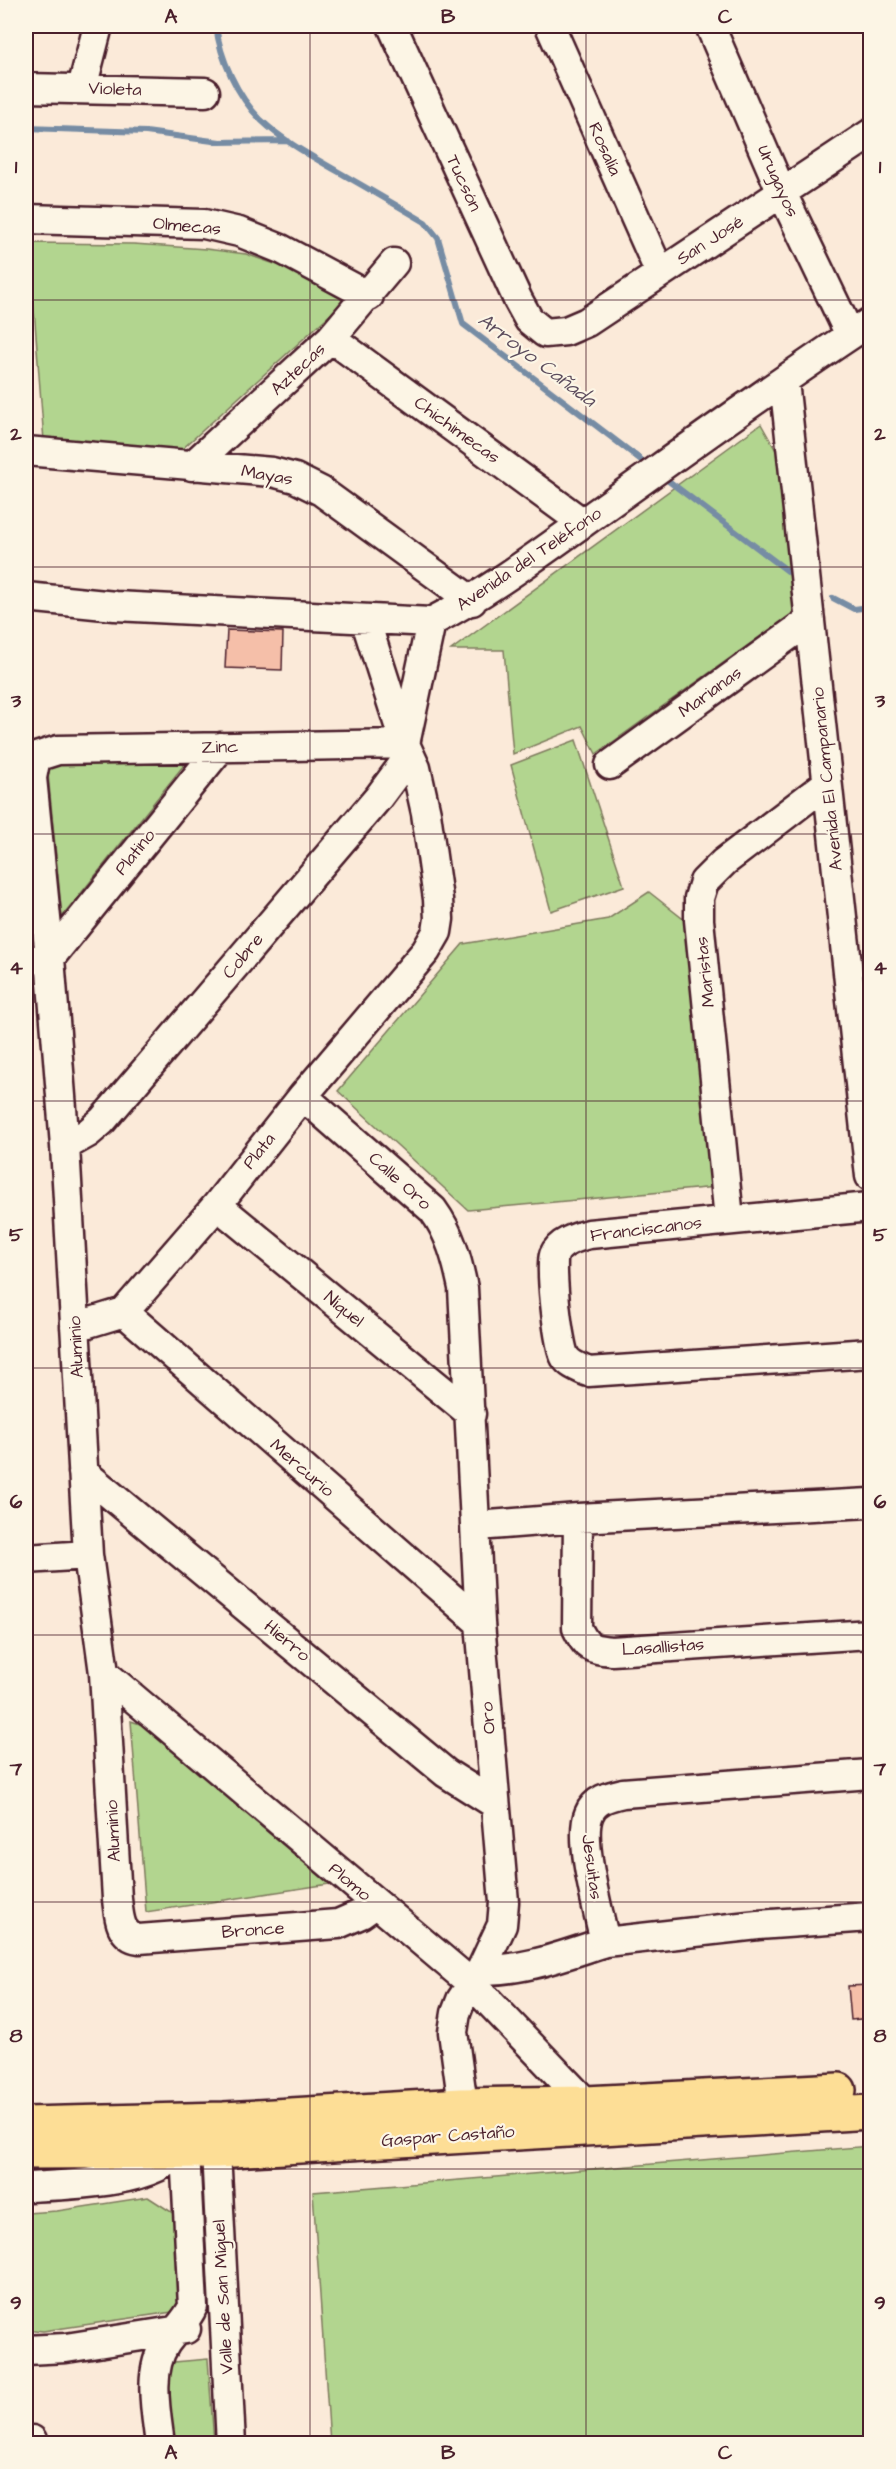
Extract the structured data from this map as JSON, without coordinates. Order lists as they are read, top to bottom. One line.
{"streets":{"main road":["Gaspar Castaño"],"street":["Violeta","Rosalía","Urugayos","Tucsón","Olmecas","San José","Aztecas","Chichimecas","Mayas","Avenida del Teléfono","Marianas","Zinc","Avenida El Campanario","Platino","Cobre","Maristas","Plata","Calle Oro","Franciscanos","Níquel","Aluminio","Mercurio","Hierro","Lasallistas","Oro","Jesuitas","Plomo","Bronce","Valle de San Miguel"]},"crossings":[["Rosalía","San José"],["Urugayos","San José"],["Urugayos","Avenida del Teléfono"],["Tucsón","San José"],["Olmecas","Aztecas"],["Aztecas","Chichimecas"],["Aztecas","Mayas"],["Chichimecas","Avenida del Teléfono"],["Mayas","Avenida del Teléfono"],["Avenida del Teléfono","Avenida El Campanario"],["Avenida del Teléfono","Cobre"],["Marianas","Avenida El Campanario"],["Zinc","Platino"],["Zinc","Cobre"],["Zinc","Plata"],["Zinc","Aluminio"],["Avenida El Campanario","Maristas"],["Platino","Aluminio"],["Cobre","Plata"],["Cobre","Aluminio"],["Maristas","Franciscanos"],["Plata","Calle Oro"],["Plata","Níquel"],["Plata","Mercurio"],["Calle Oro","Oro"],["Níquel","Oro"],["Aluminio","Hierro"],["Aluminio","Plomo"],["Aluminio","Bronce"],["Mercurio","Oro"],["Hierro","Oro"],["Oro","Plomo"],["Oro","Gaspar Castaño"],["Plomo","Bronce"],["Plomo","Gaspar Castaño"],["Gaspar Castaño","Valle de San Miguel"]],"water":["Arroyo Cañada"],"grid":{"columns":["A","B","C"],"rows":["1","2","3","4","5","6","7","8","9"]}}
